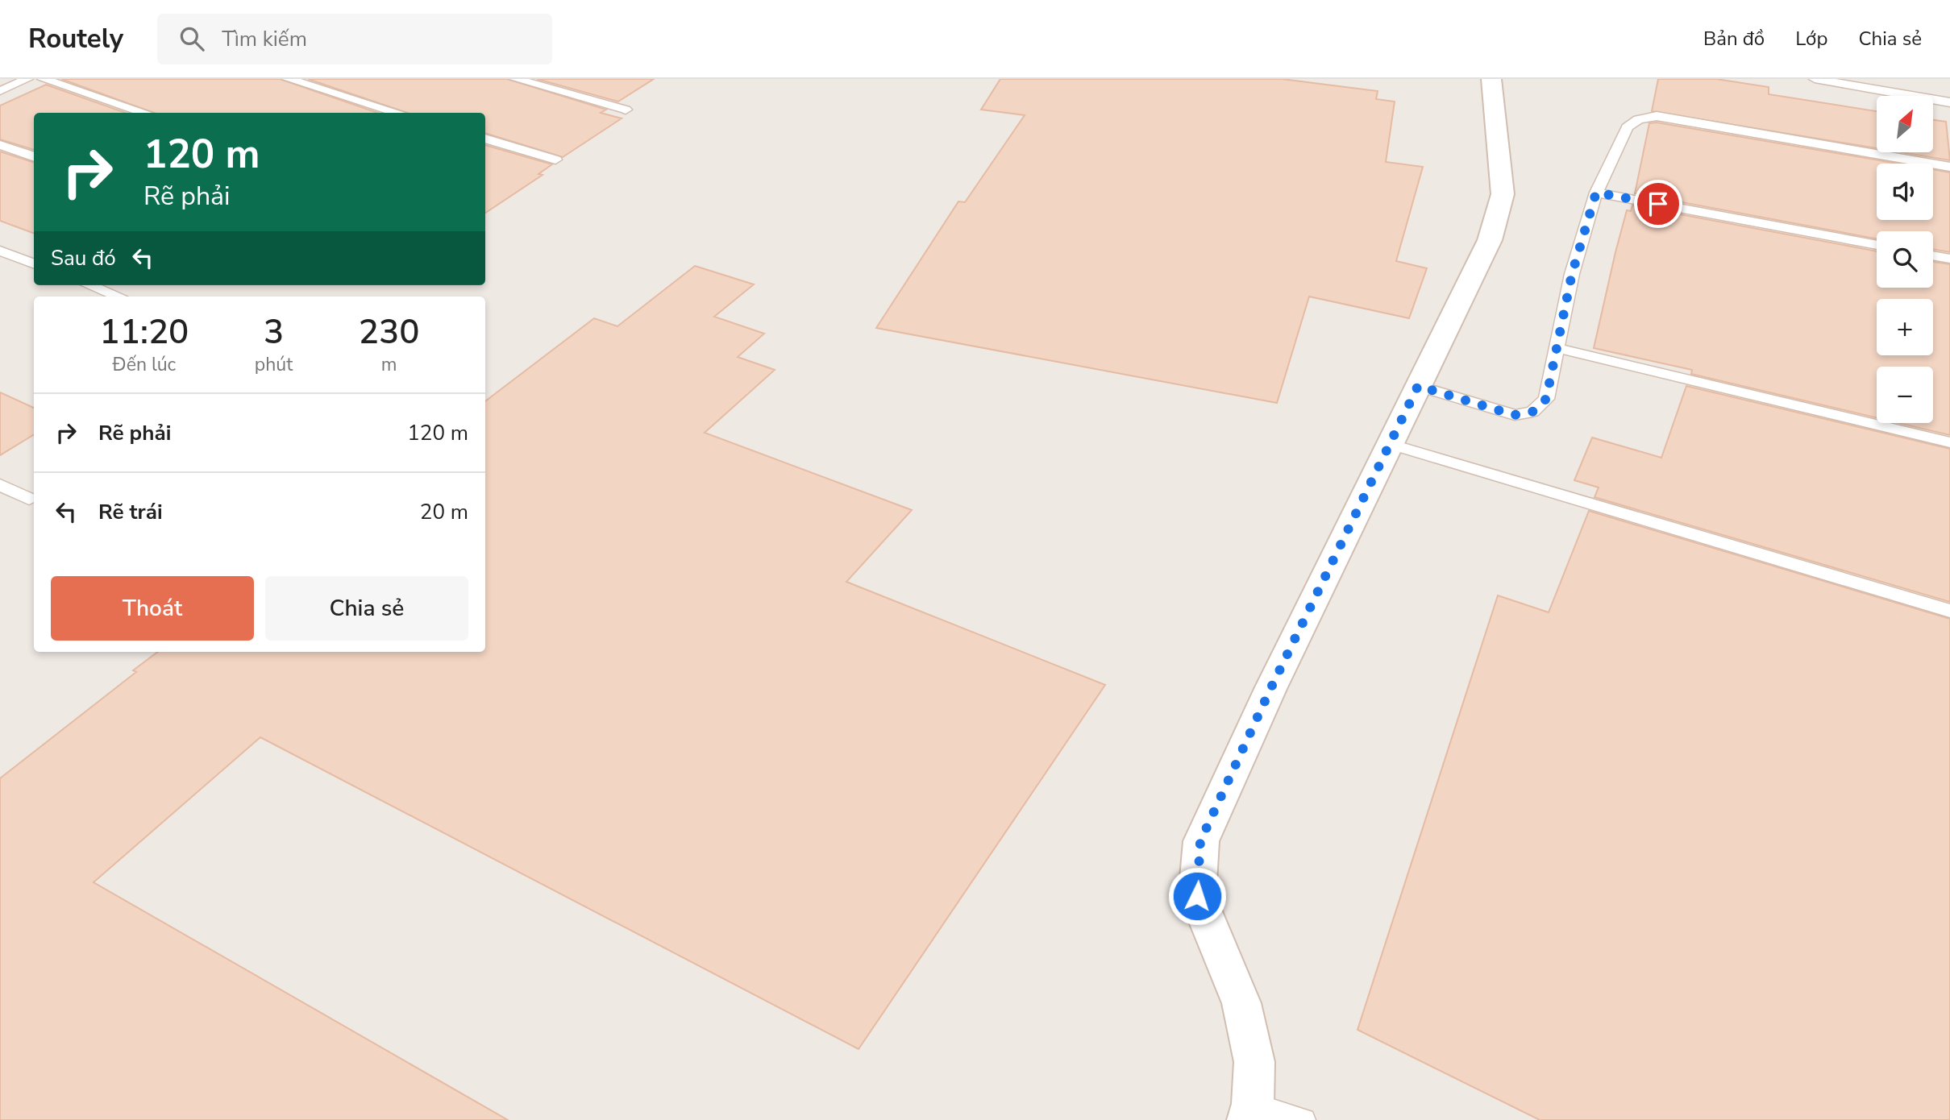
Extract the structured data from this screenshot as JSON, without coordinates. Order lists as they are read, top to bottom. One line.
{"north":"top right","page":{"header":"Routely","search":"Tìm kiếm","nav":["Bản đồ","Lớp","Chia sẻ"],"map_buttons":["+","−"],"turn":["120 m","Rẽ phải"],"then":"Sau đó","eta":["11:20","Đến lúc","3","phút","230","m"],"list":[{"name":"Rẽ phải","value":"120 m"},{"name":"Rẽ trái","value":"20 m"}],"buttons":["Thoát","Chia sẻ"]}}
